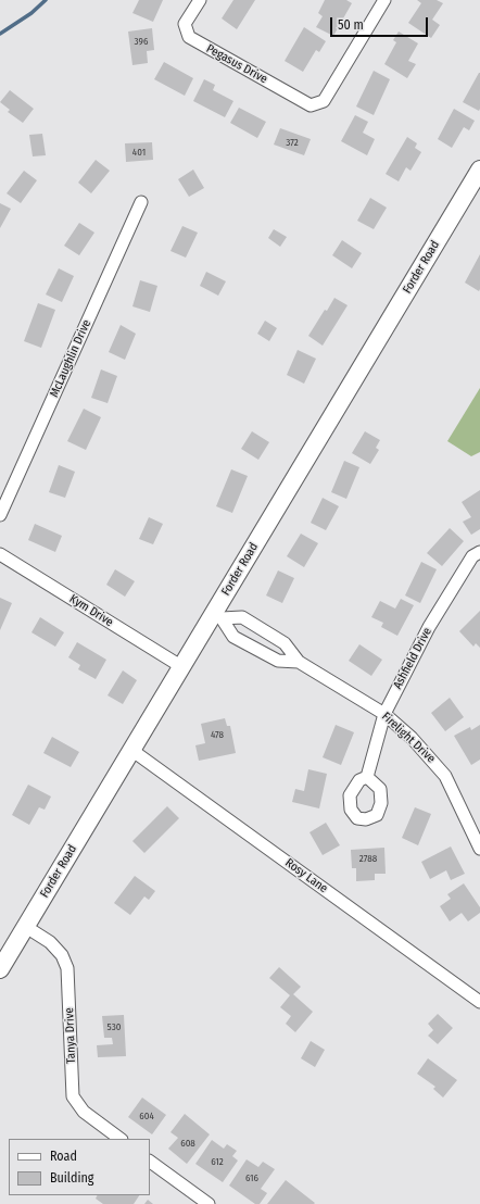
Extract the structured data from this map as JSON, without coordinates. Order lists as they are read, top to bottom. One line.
{"streets":{"main road":["Forder Road"],"street":["Pegasus Drive","McLaughlin Drive","Kym Drive","Ashfield Drive","Firelight Drive","Rosy Lane","Tanya Drive"]},"crossings":[["Forder Road","Kym Drive"],["Forder Road","Firelight Drive"],["Forder Road","Rosy Lane"],["Forder Road","Tanya Drive"],["Ashfield Drive","Firelight Drive"]],"house_numbers":["396","372","401","478","2788","530","604","608","612","616"],"legend":["Road","Building"],"scale_bar":"50 m"}
